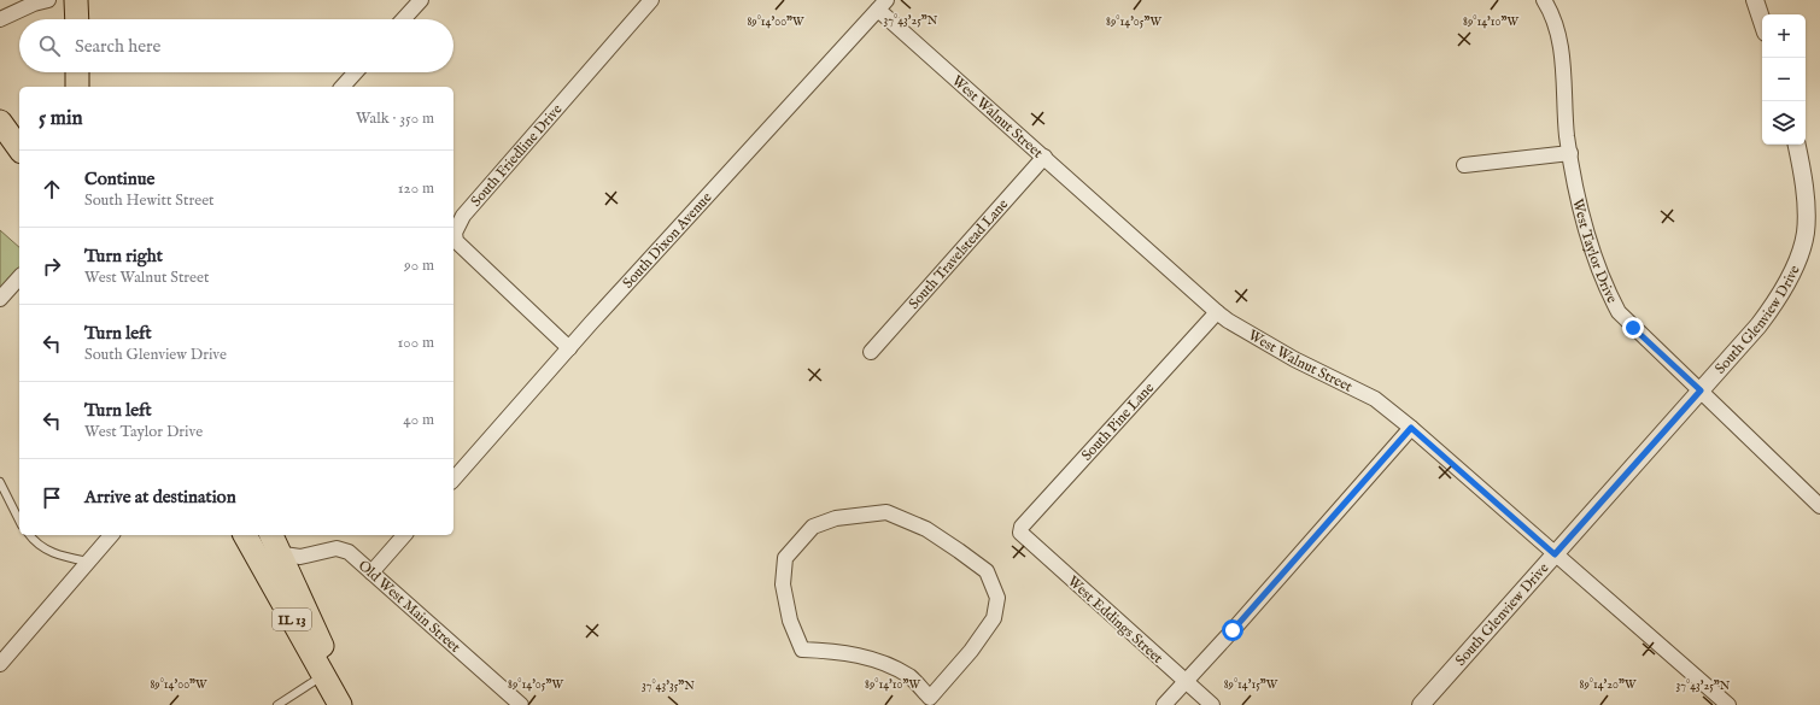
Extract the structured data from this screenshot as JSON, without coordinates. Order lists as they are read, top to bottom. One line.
{"streets":{"highway":["IL 13"],"street":["West Walnut Street","South Friedline Drive","South Dixon Avenue","West Taylor Drive","South Travelstead Lane","South Glenview Drive","South Pine Lane","Old West Main Street","West Eddings Street"]},"crossings":[["West Walnut Street","South Dixon Avenue"],["West Walnut Street","South Travelstead Lane"],["West Walnut Street","South Glenview Drive"],["West Walnut Street","South Pine Lane"],["South Friedline Drive","South Dixon Avenue"],["West Taylor Drive","South Glenview Drive"],["South Pine Lane","West Eddings Street"],["Old West Main Street","IL 13"]],"page":{"map_buttons":["+","−"],"search":"Search here","heading":["5 min","Walk · 350 m"],"list":[["Continue","South Hewitt Street","120 m"],["Turn right","West Walnut Street","90 m"],["Turn left","South Glenview Drive","100 m"],["Turn left","West Taylor Drive","40 m"],"Arrive at destination"]},"coordinates":["37°43'25\"N","89°14'00\"W","89°14'05\"W","89°14'10\"W","89°14'15\"W","89°14'20\"W","37°43'35\"N"]}
